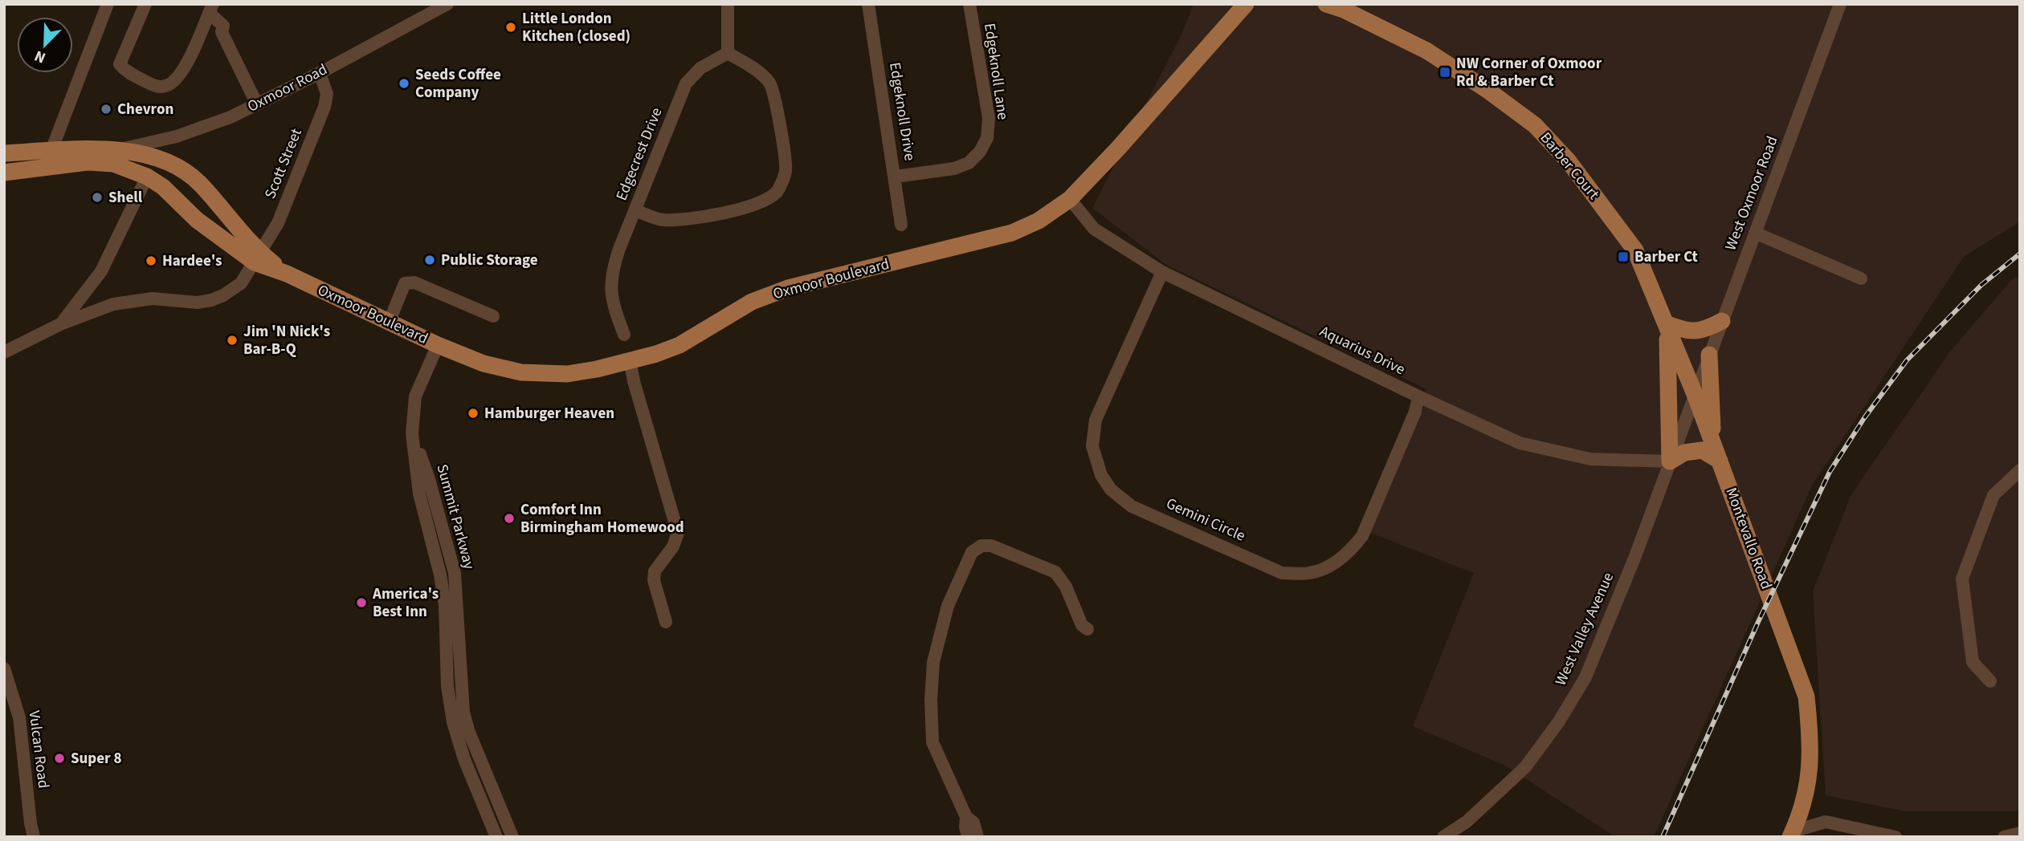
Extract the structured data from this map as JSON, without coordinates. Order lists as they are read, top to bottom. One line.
{"streets":{"main road":["Oxmoor Road","Barber Court","Oxmoor Boulevard","Montevallo Road"],"street":["Edgeknoll Lane","Edgeknoll Drive","Edgecrest Drive","Scott Street","West Oxmoor Road","Aquarius Drive","Summit Parkway","Gemini Circle","West Valley Avenue","Vulcan Road"]},"crossings":[["Edgeknoll Lane","Edgeknoll Drive"],["Oxmoor Road","Scott Street"],["Oxmoor Road","Oxmoor Boulevard"],["Scott Street","Oxmoor Boulevard"],["Barber Court","West Oxmoor Road"],["Barber Court","Montevallo Road"],["Barber Court","West Valley Avenue"],["West Oxmoor Road","Montevallo Road"],["West Oxmoor Road","West Valley Avenue"],["Oxmoor Boulevard","Aquarius Drive"],["Oxmoor Boulevard","Summit Parkway"],["Aquarius Drive","Gemini Circle"],["Aquarius Drive","West Valley Avenue"],["Montevallo Road","West Valley Avenue"]],"places":{"other":["Little London Kitchen (closed)","Seeds Coffee Company","Chevron","Shell","Public Storage","Hardee's","Jim 'N Nick's Bar-B-Q","Hamburger Heaven","Comfort Inn Birmingham Homewood","America's Best Inn","Super 8"],"transit":["NW Corner of Oxmoor Rd & Barber Ct","Barber Ct"]},"north":"bottom left"}
